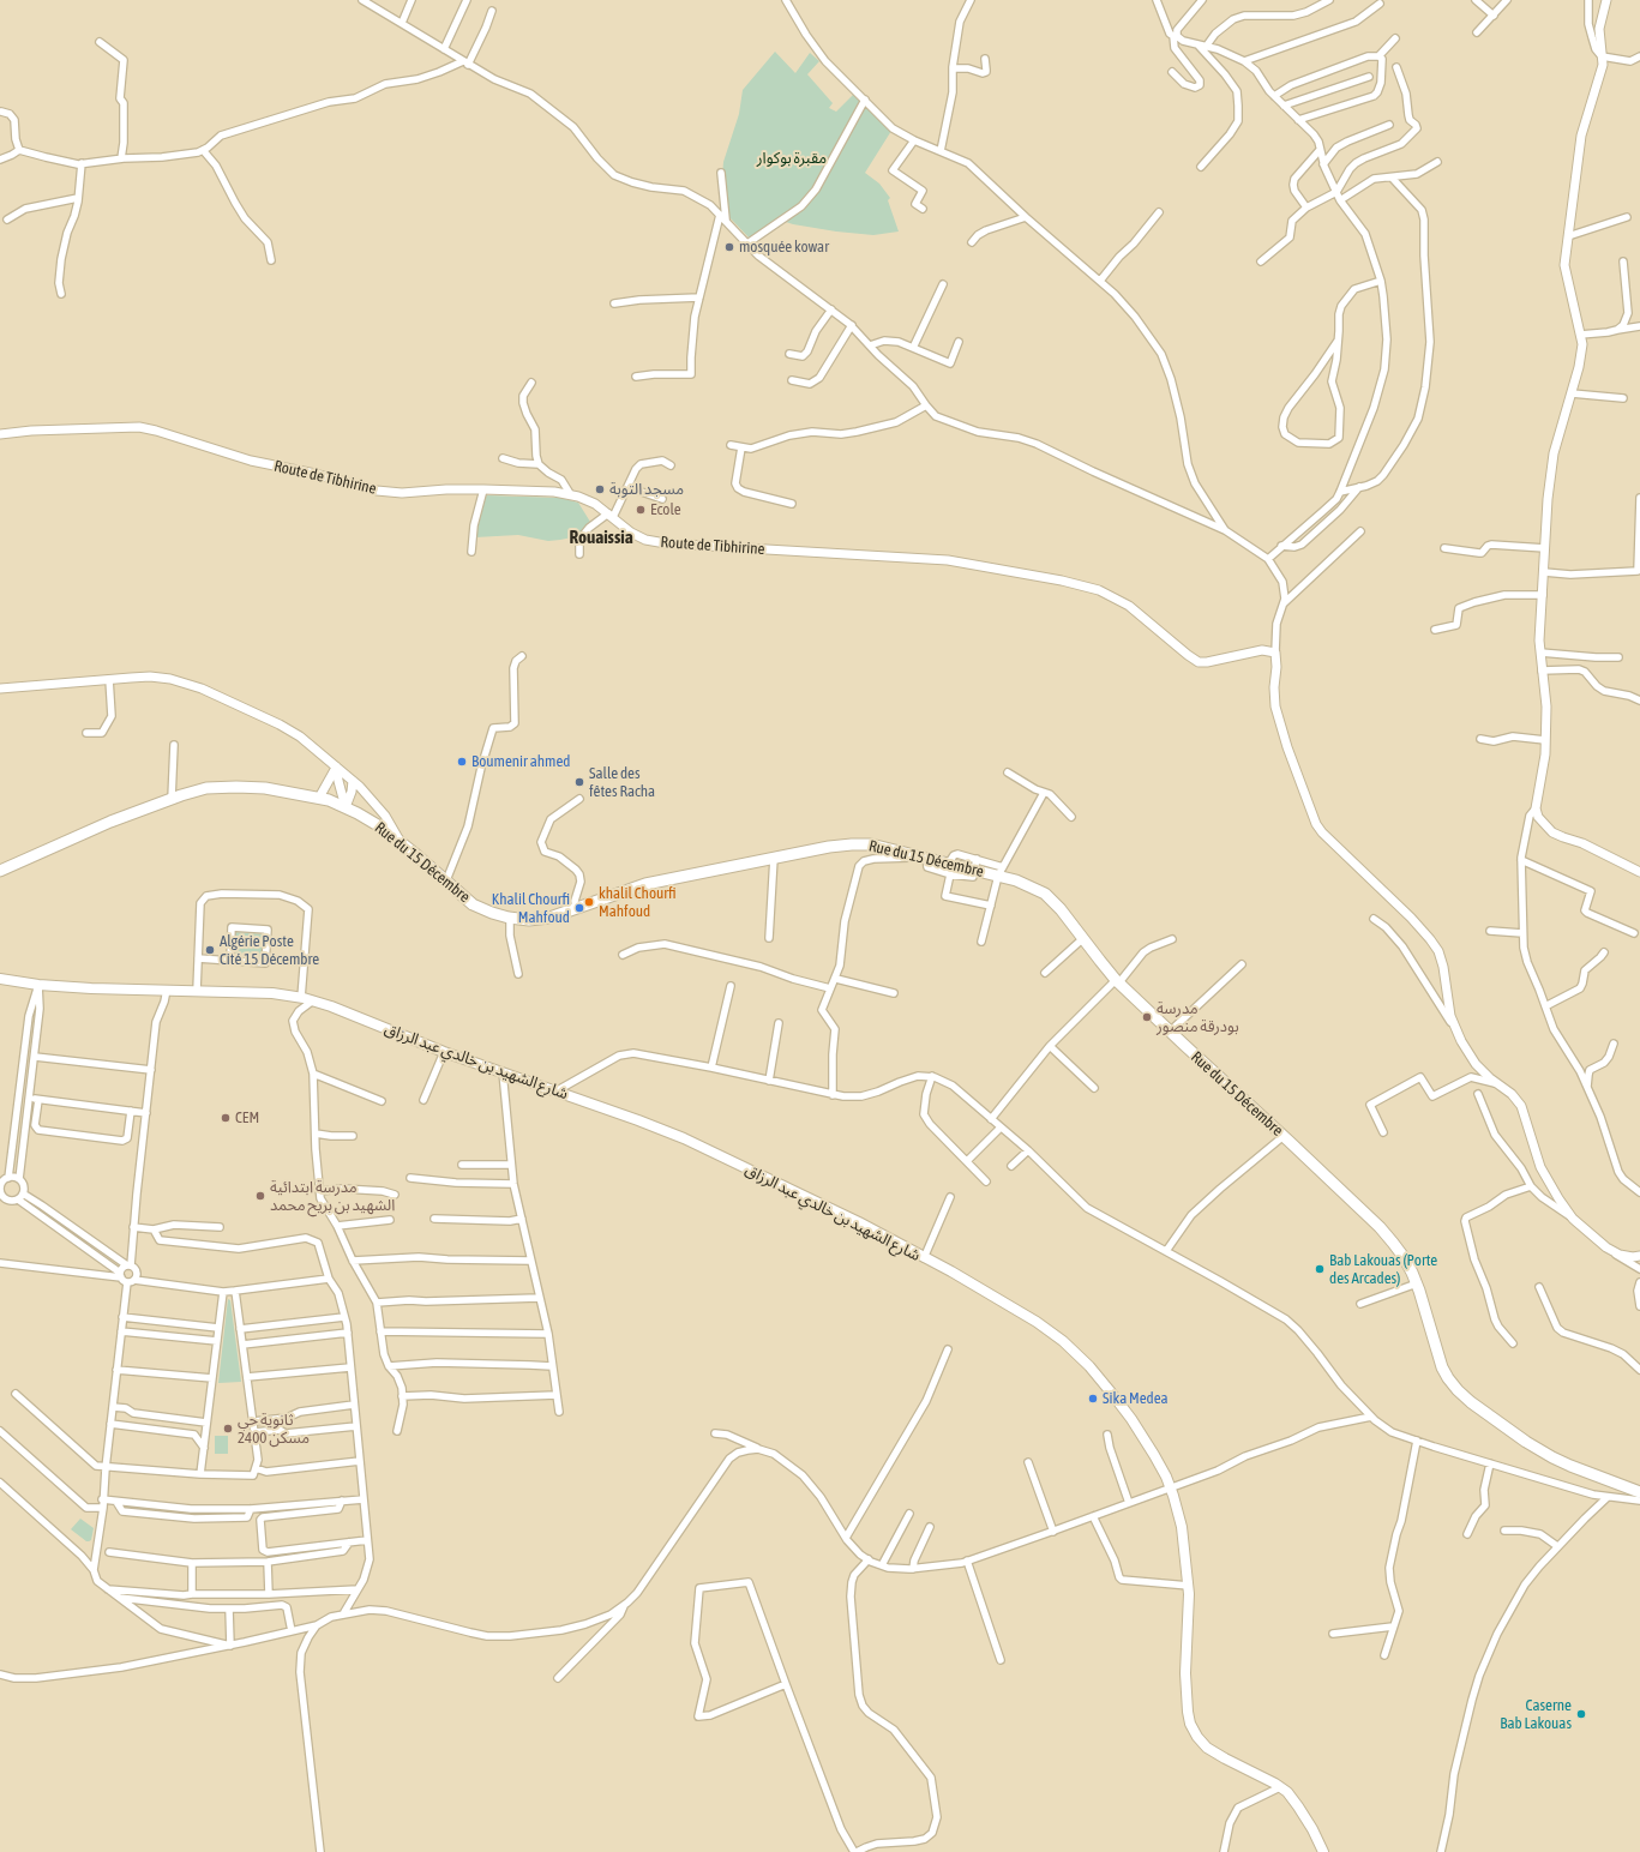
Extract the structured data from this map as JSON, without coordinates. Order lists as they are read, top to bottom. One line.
{"streets":{"main road":["Rue du 15 Décembre","شارع الشهيد بن خالدي عبد الرزاق"],"street":["Route de Tibhirine"]},"districts":["Rouaissia"],"parks":["مقبرة بوكوار"],"places":["mosquée kowar","مسجد التوبة","Ecole","Boumenir ahmed","Salle des fêtes Racha","khalil Chourfi Mahfoud","Khalil Chourfi Mahfoud","Algérie Poste Cité 15 Décembre","مدرسة بودرقة منصور","CEM","مدرسة ابتدائية الشهيد بن بريح محمد","Bab Lakouas (Porte des Arcades)","Sika Medea","ثانوية حي 2400 مسكن","Caserne Bab Lakouas"]}
